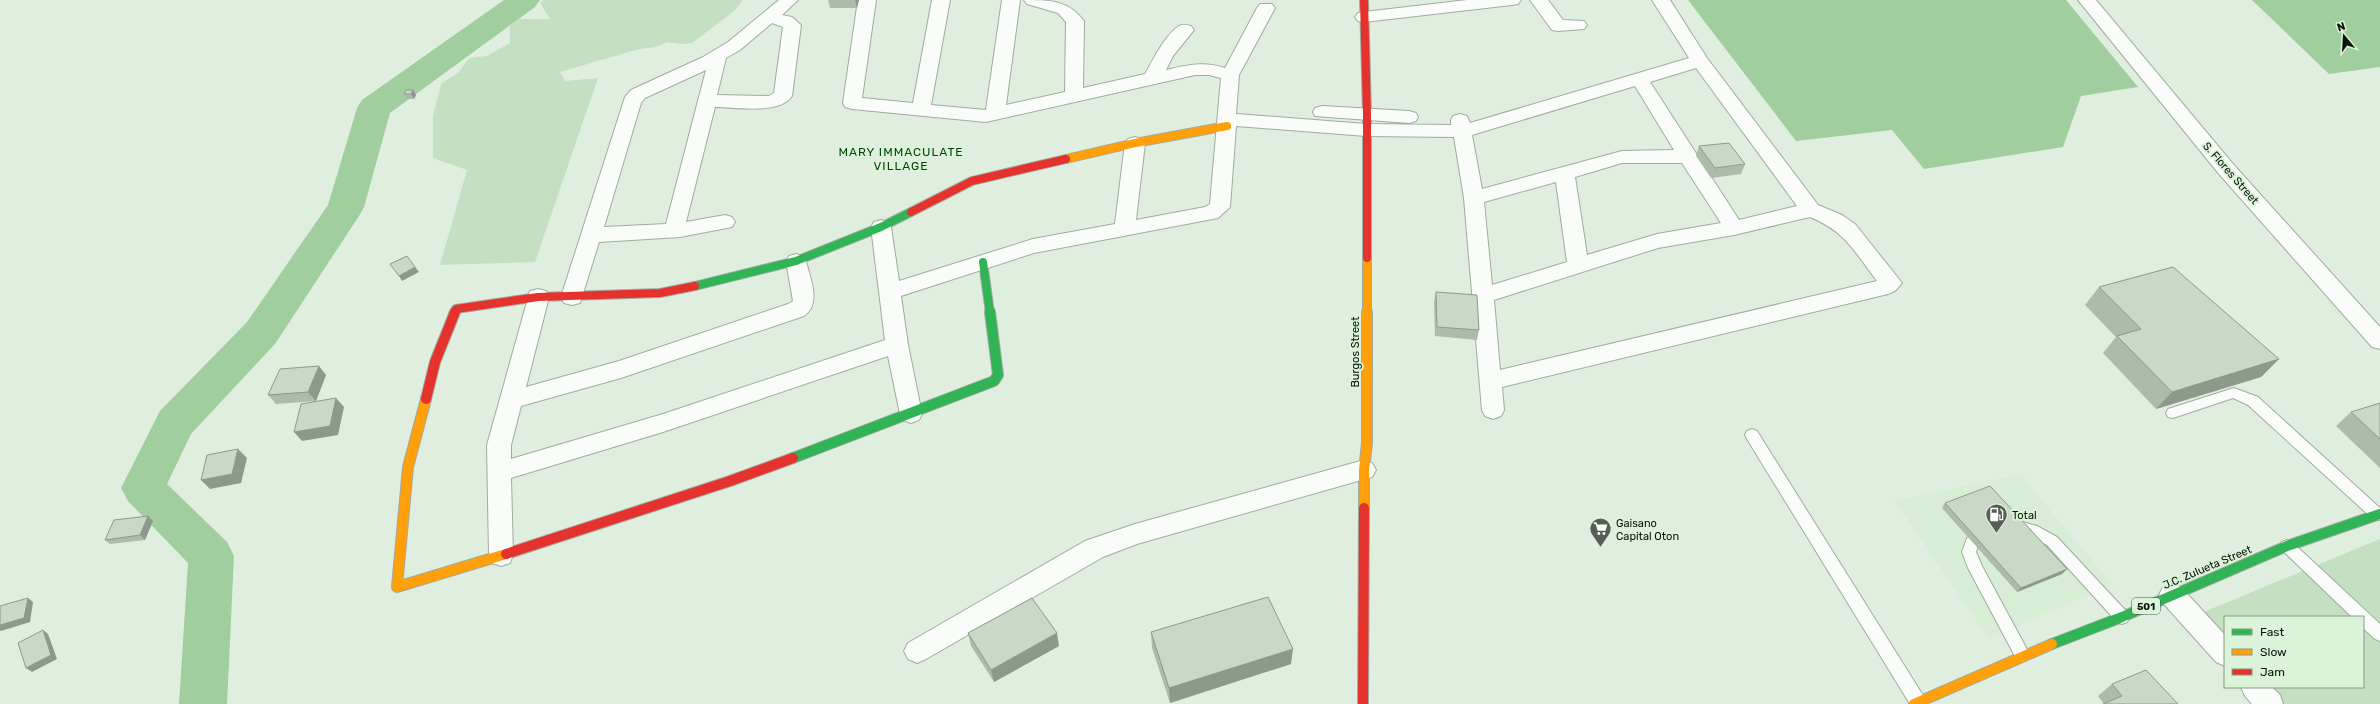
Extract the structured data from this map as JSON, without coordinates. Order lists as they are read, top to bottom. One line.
{"streets":{"street":["S. Flores Street","Burgos Street","J.C. Zulueta Street","501"]},"districts":["MARY IMMACULATE VILLAGE"],"places":{"fuel station":["Total"],"supermarket":["Gaisano Capital Oton"]},"legend":["Fast","Slow","Jam"],"north":"top"}
